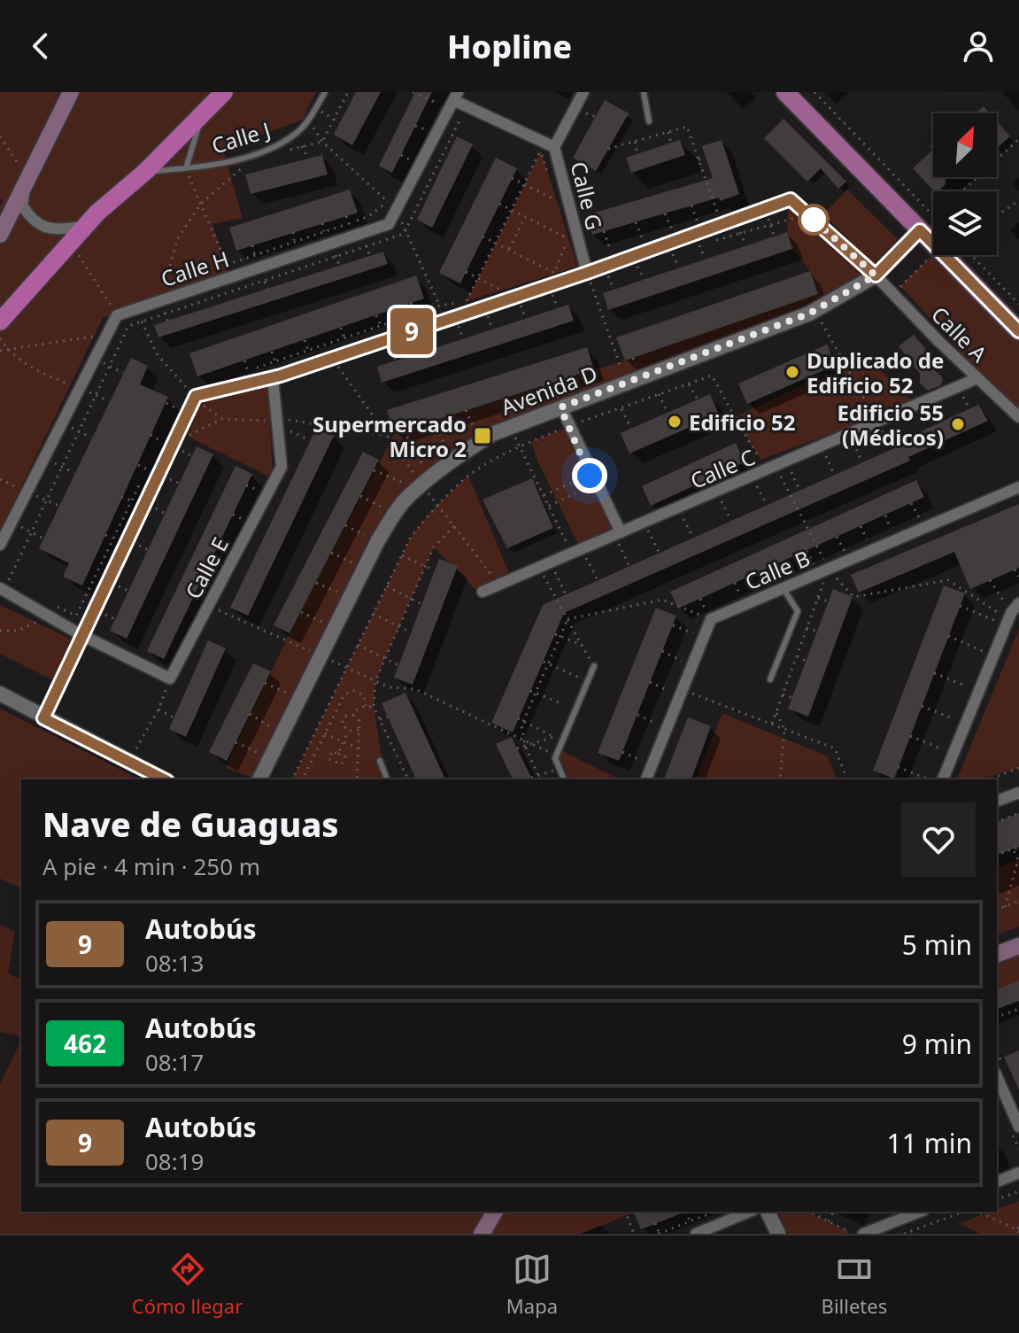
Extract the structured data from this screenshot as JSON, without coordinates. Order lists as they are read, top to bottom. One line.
{"streets":{"street":["Calle G","Calle H","Calle A","Avenida D","Calle C","Calle E","Calle B"],"lane":["Calle J"]},"crossings":[["Calle A","Avenida D"],["Calle A","Calle C"]],"places":{"other":["Duplicado de Edificio 52","Edificio 52","Edificio 55 (Médicos)"],"transit":["Supermercado Micro 2"]},"lines":["bus line 9"],"north":"top right","page":{"header":"Hopline","on_map":"9","heading":["Nave de Guaguas","A pie · 4 min · 250 m"],"list":[{"mark":"9","name":"Autobús","note":"08:13","value":"5 min"},{"mark":"462","name":"Autobús","note":"08:17","value":"9 min"},{"mark":"9","name":"Autobús","note":"08:19","value":"11 min"}],"tabs":["Cómo llegar","Mapa","Billetes"]}}
